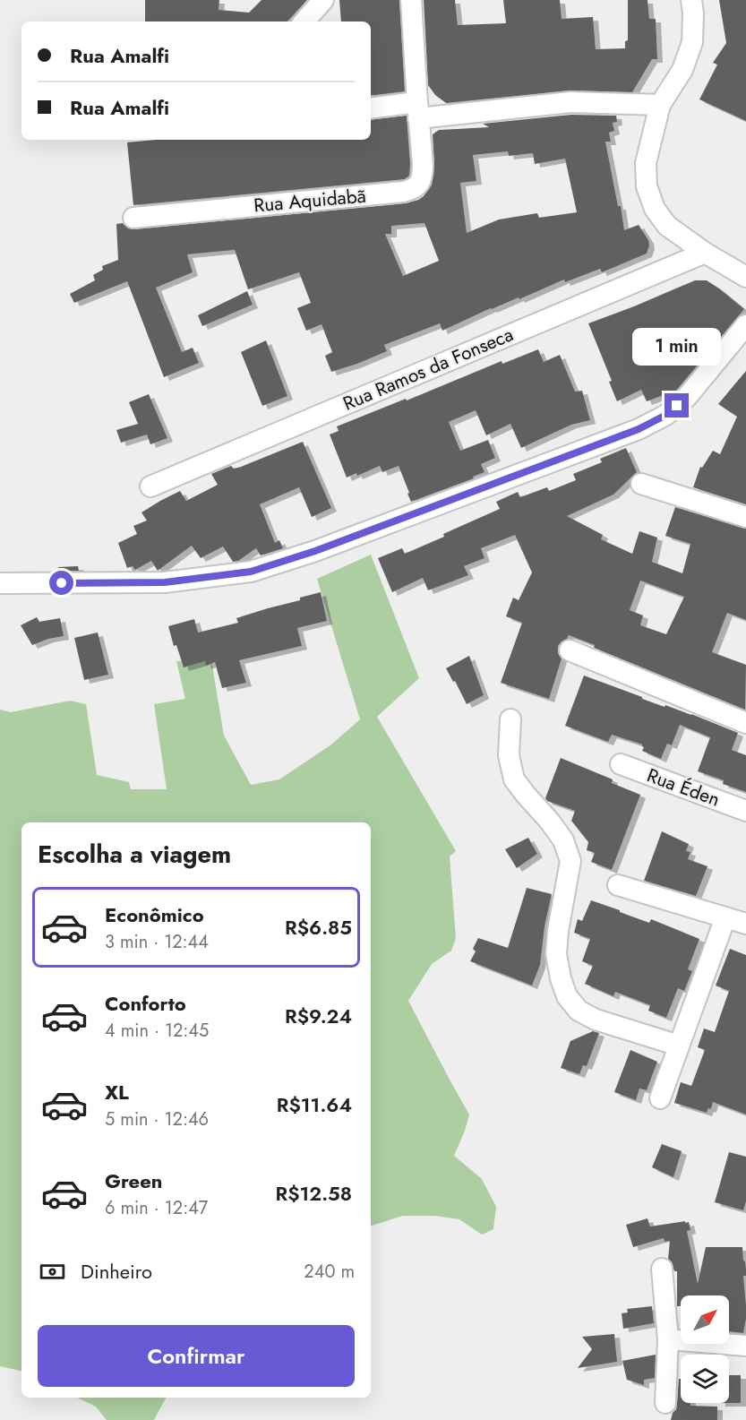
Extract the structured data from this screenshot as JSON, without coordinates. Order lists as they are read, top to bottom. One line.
{"streets":{"street":["Rua Aquidabã","Rua Ramos da Fonseca","Rua Éden"]},"north":"top right","page":{"banner":["Rua Amalfi","Rua Amalfi"],"bubble":"1 min","heading":"Escolha a viagem","list":[{"name":"Econômico","note":"3 min · 12:44","value":"R$6.85"},{"name":"Conforto","note":"4 min · 12:45","value":"R$9.24"},{"name":"XL","note":"5 min · 12:46","value":"R$11.64"},{"name":"Green","note":"6 min · 12:47","value":"R$12.58"}],"pay":["Dinheiro","240 m"],"buttons":"Confirmar"}}
